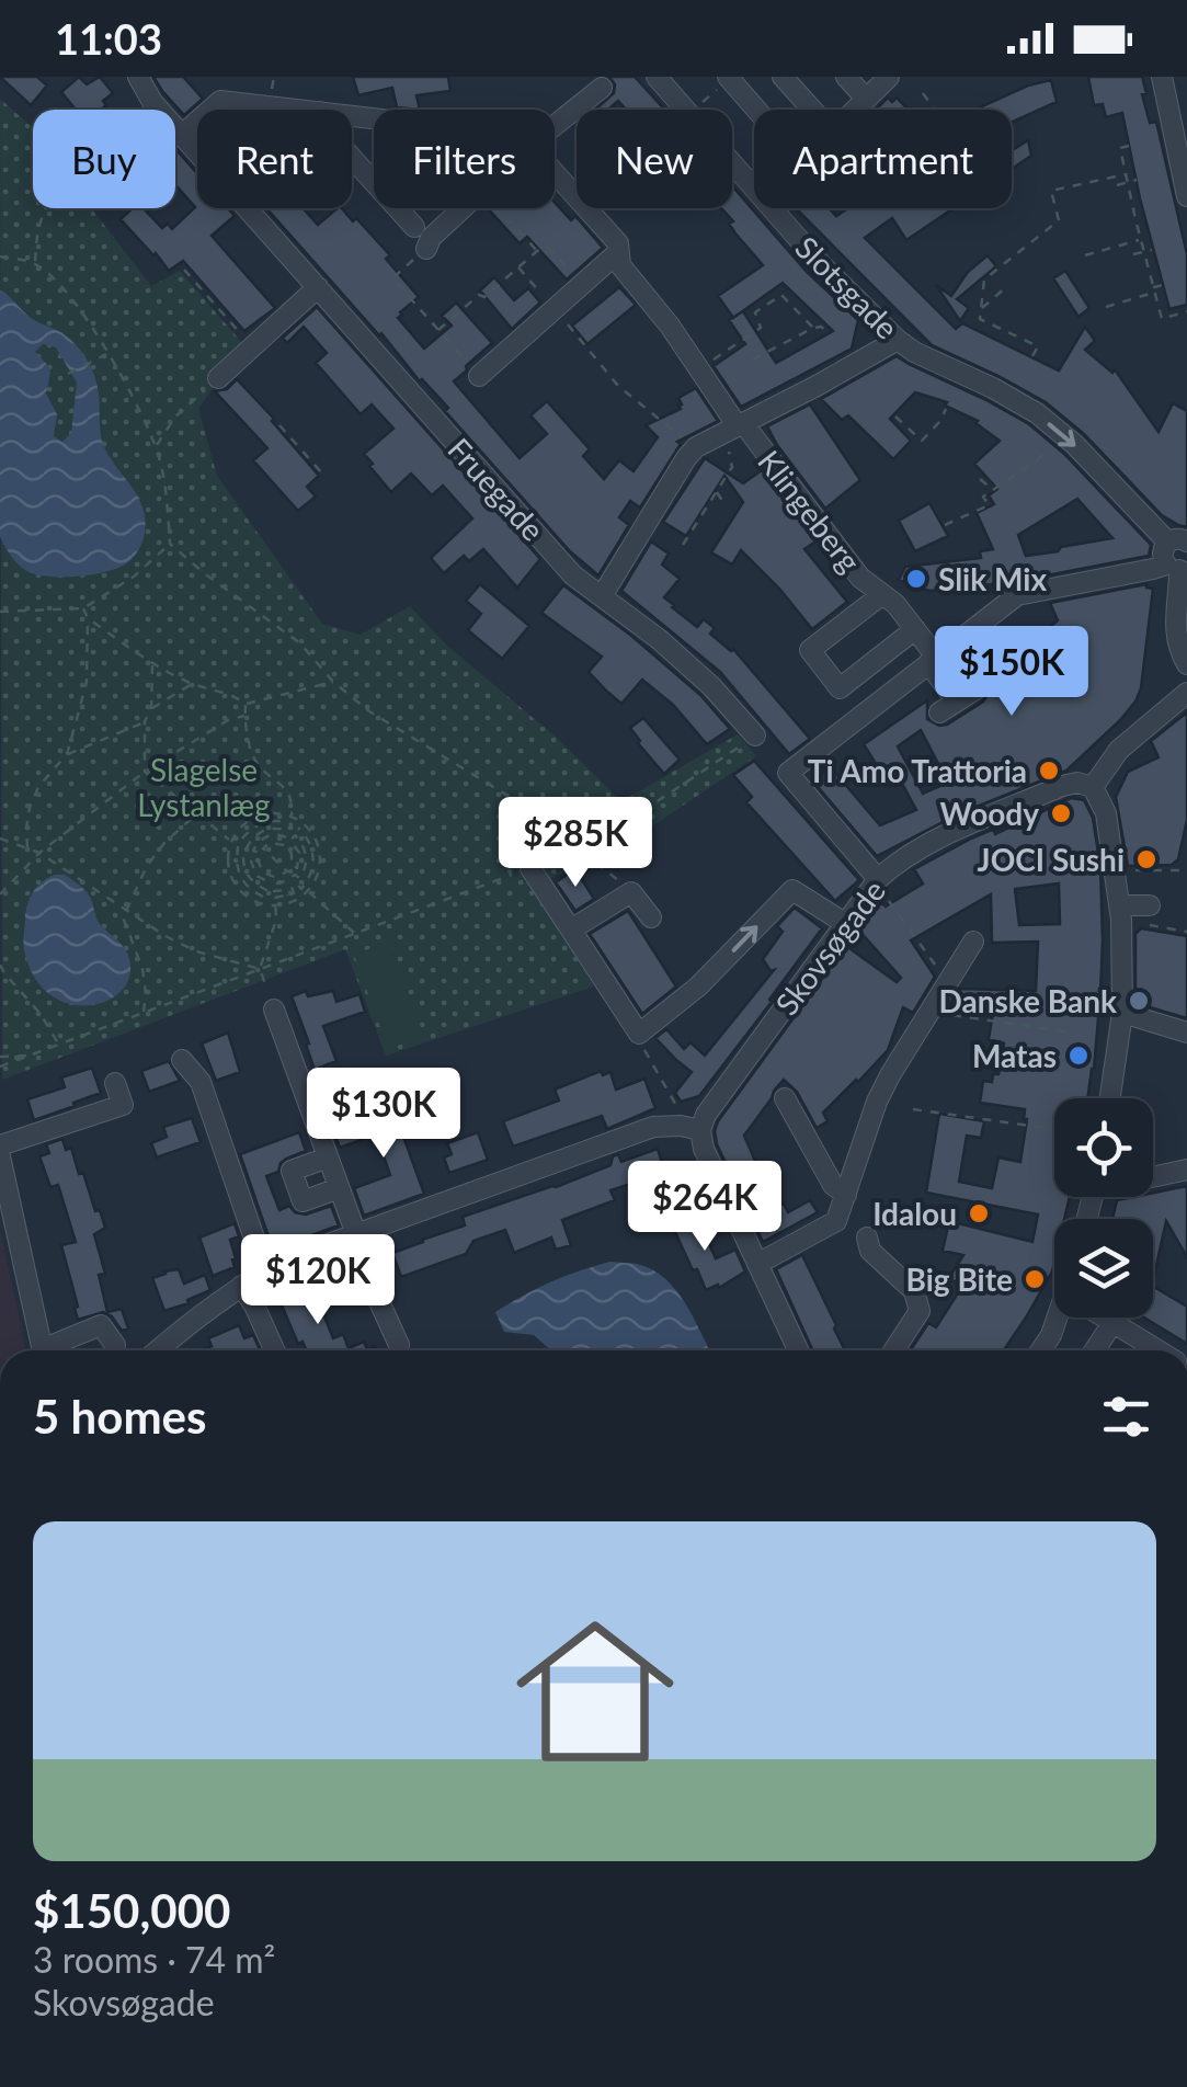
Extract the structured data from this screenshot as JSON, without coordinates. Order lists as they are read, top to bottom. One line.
{"streets":{"street":["Slotsgade","Fruegade","Klingeberg","Skovsøgade"]},"parks":["Slagelse Lystanlæg"],"places":["Slik Mix","Ti Amo Trattoria","Woody","JOCI Sushi","Danske Bank","Matas","Idalou","Big Bite"],"page":{"status":"11:03","chip":["Buy","Rent","Filters","New","Apartment"],"price":["$150K","$285K","$130K","$264K","$120K"],"heading":"5 homes","list":[{"name":"$150,000","note":"3 rooms · 74 m² · Skovsøgade"}]}}
